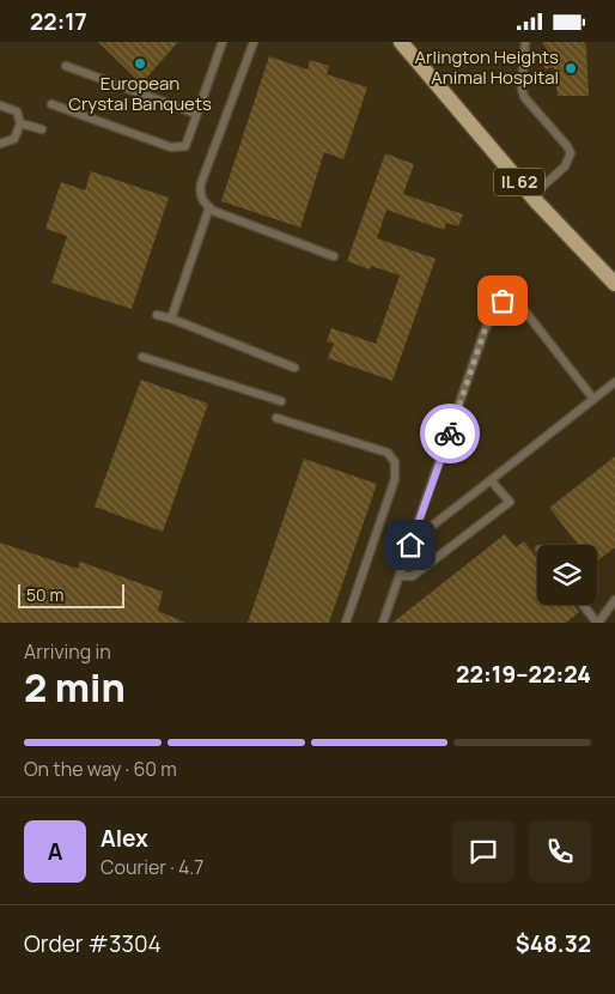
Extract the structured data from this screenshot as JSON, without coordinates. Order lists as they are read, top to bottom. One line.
{"streets":{"main road":["IL 62"]},"places":["European Crystal Banquets","Arlington Heights Animal Hospital"],"scale_bar":"50 m","page":{"status":"22:17","scale":"50 m","heading":["2 min","Arriving in","22:19–22:24"],"panel":["Alex","Courier · 4.7","Order #3304","$48.32"],"bar":"On the way · 60 m","round":"A"}}
